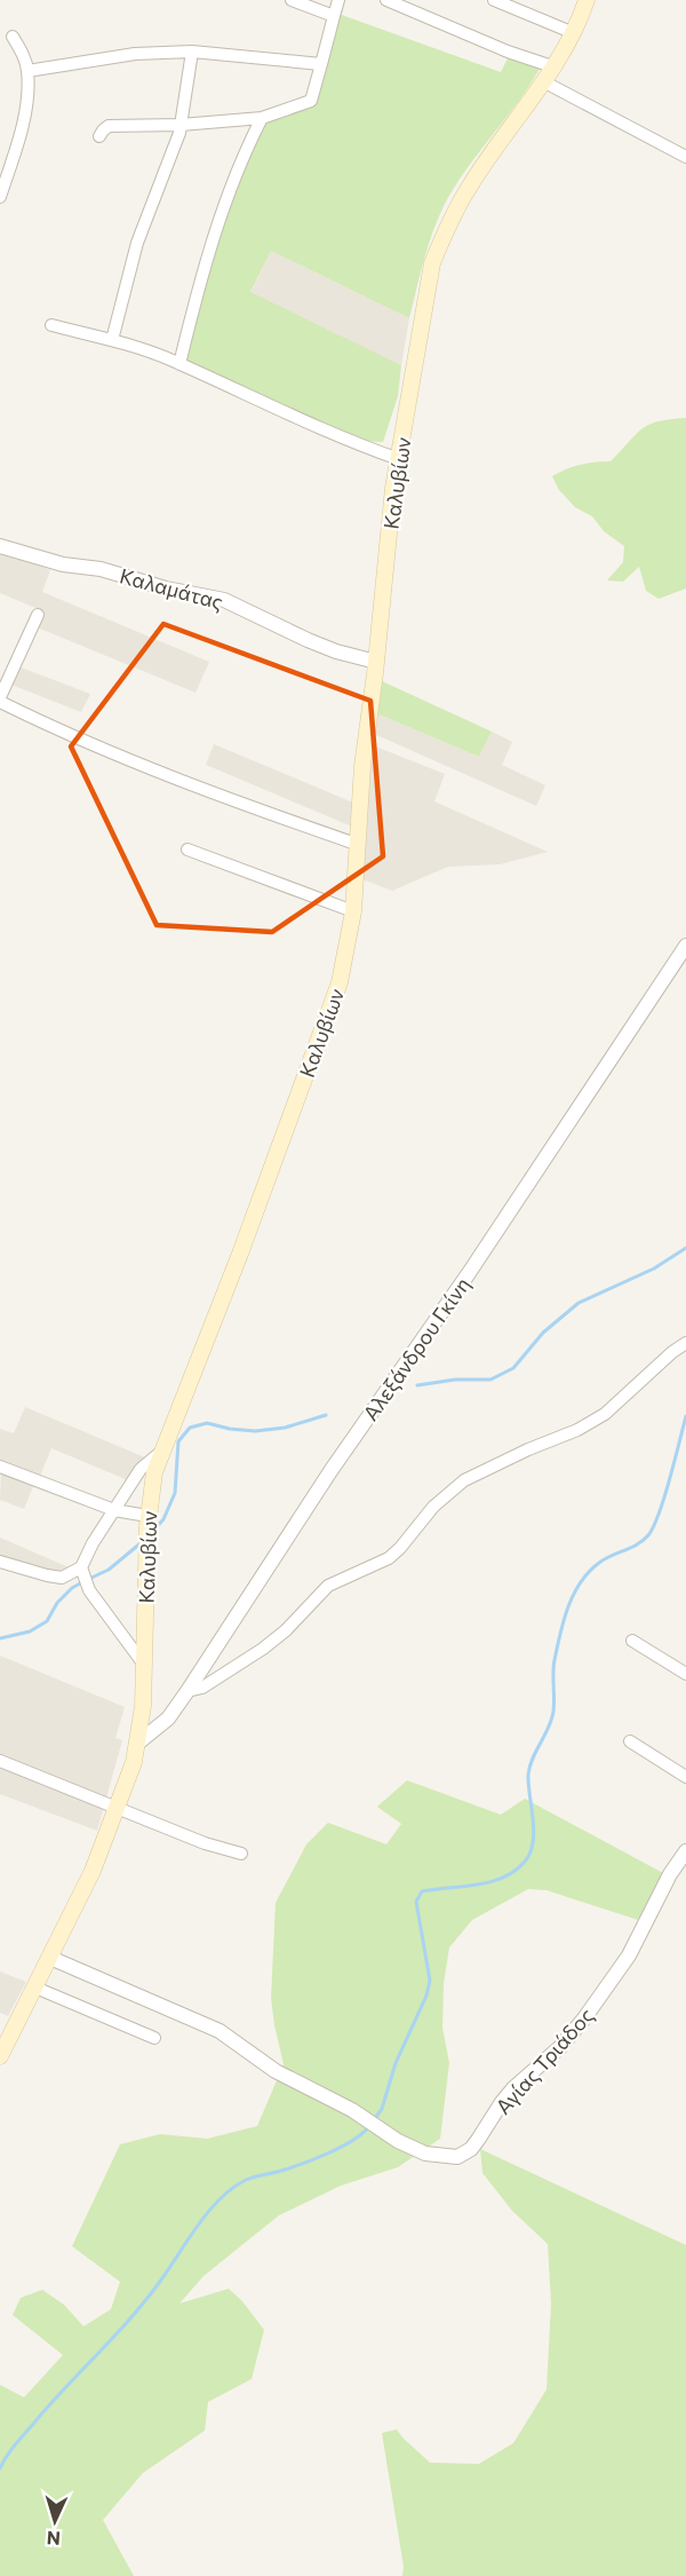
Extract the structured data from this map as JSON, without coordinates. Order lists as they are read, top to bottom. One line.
{"streets":{"main road":["Καλυβίων"],"street":["Καλαμάτας","Αλεξάνδρου Γκίνη","Αγίας Τριάδος"]},"crossings":[["Καλυβίων","Καλαμάτας"],["Καλυβίων","Αλεξάνδρου Γκίνη"],["Καλυβίων","Αγίας Τριάδος"]],"north":"bottom"}
